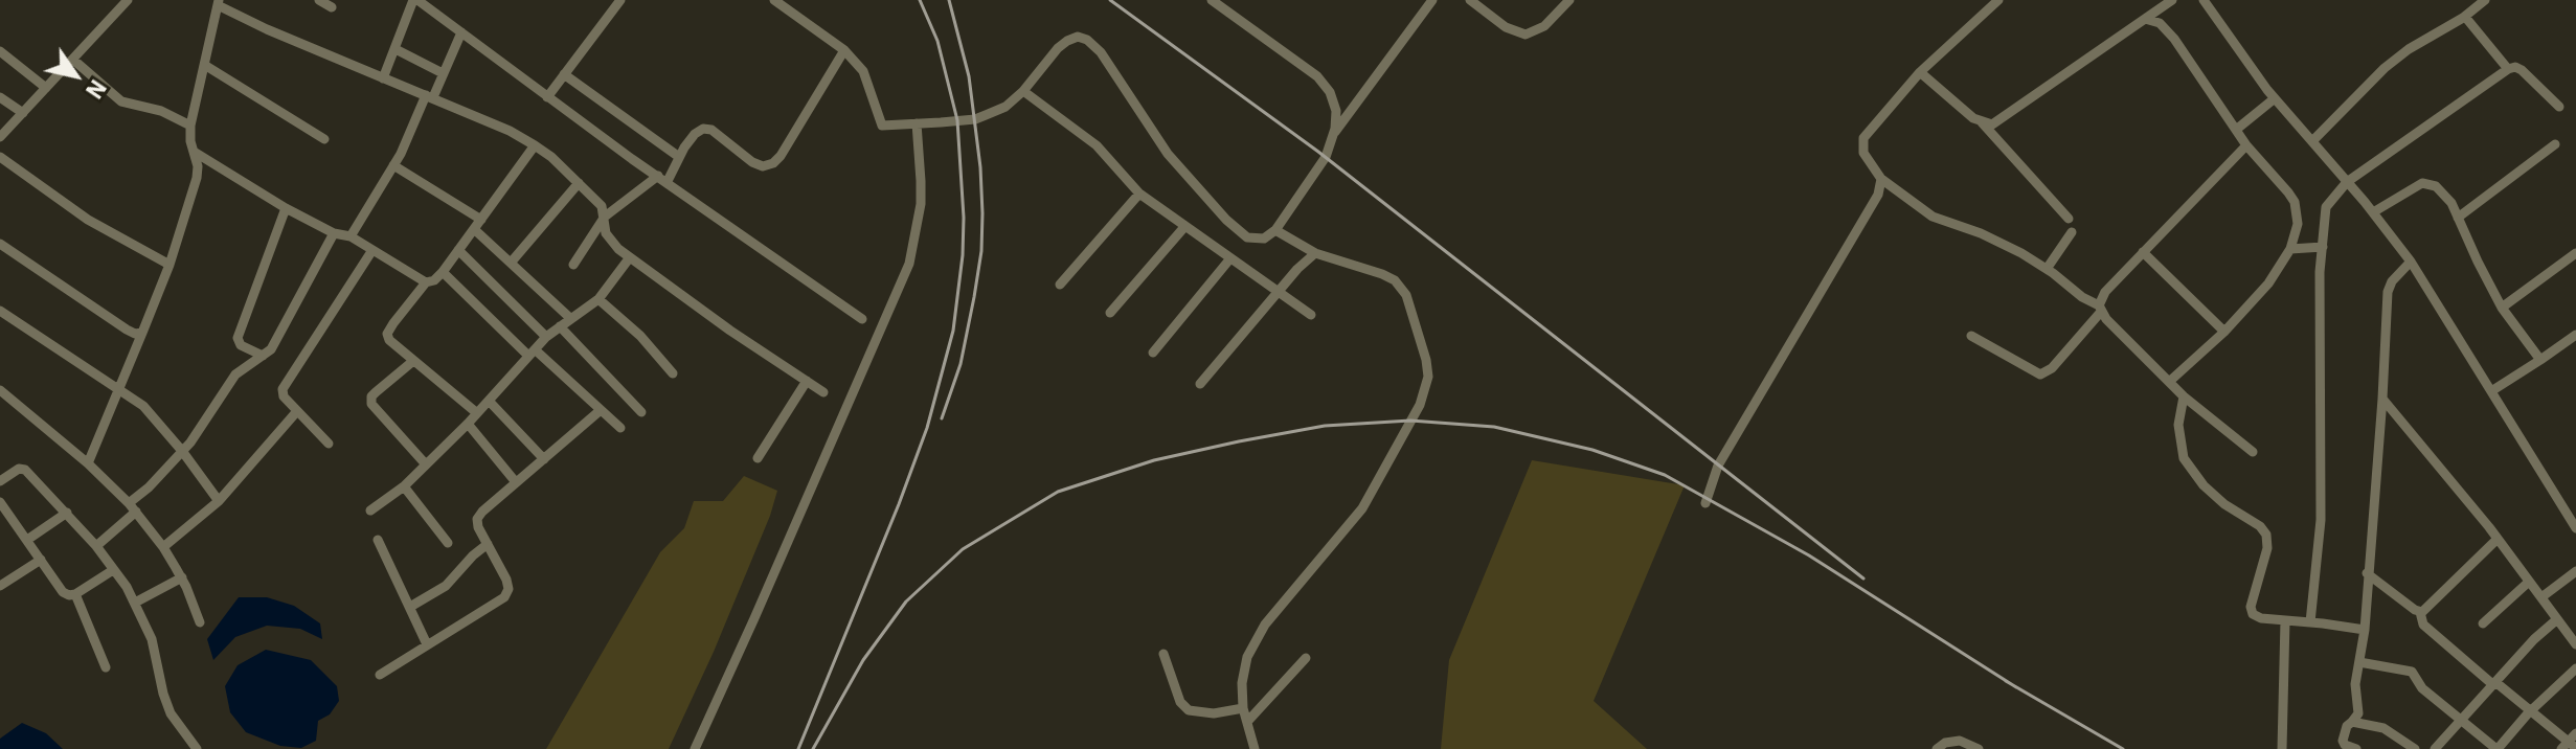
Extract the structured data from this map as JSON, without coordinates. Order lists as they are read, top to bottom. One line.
{"north":"bottom right"}
